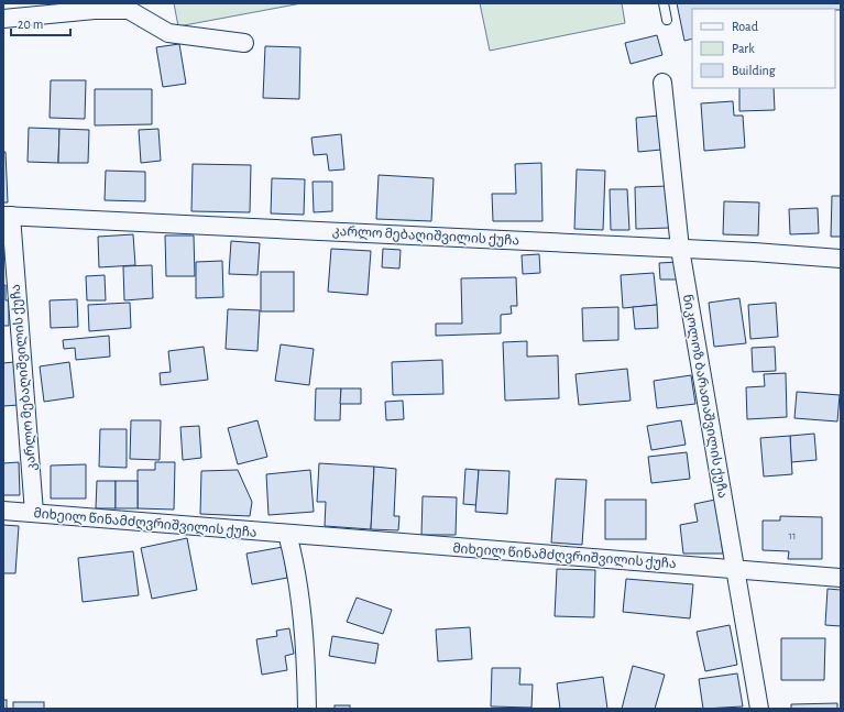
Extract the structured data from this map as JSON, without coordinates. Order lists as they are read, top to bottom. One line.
{"streets":{"street":["კარლო მებაღიშვილის ქუჩა","ნიკოლოზ ბარათაშვილის ქუჩა","მიხეილ წინამძღვრიშვილის ქუჩა"]},"crossings":[["კარლო მებაღიშვილის ქუჩა","ნიკოლოზ ბარათაშვილის ქუჩა"],["კარლო მებაღიშვილის ქუჩა","მიხეილ წინამძღვრიშვილის ქუჩა"],["ნიკოლოზ ბარათაშვილის ქუჩა","მიხეილ წინამძღვრიშვილის ქუჩა"]],"house_numbers":["11"],"legend":["Road","Park","Building"],"scale_bar":"20 m"}
